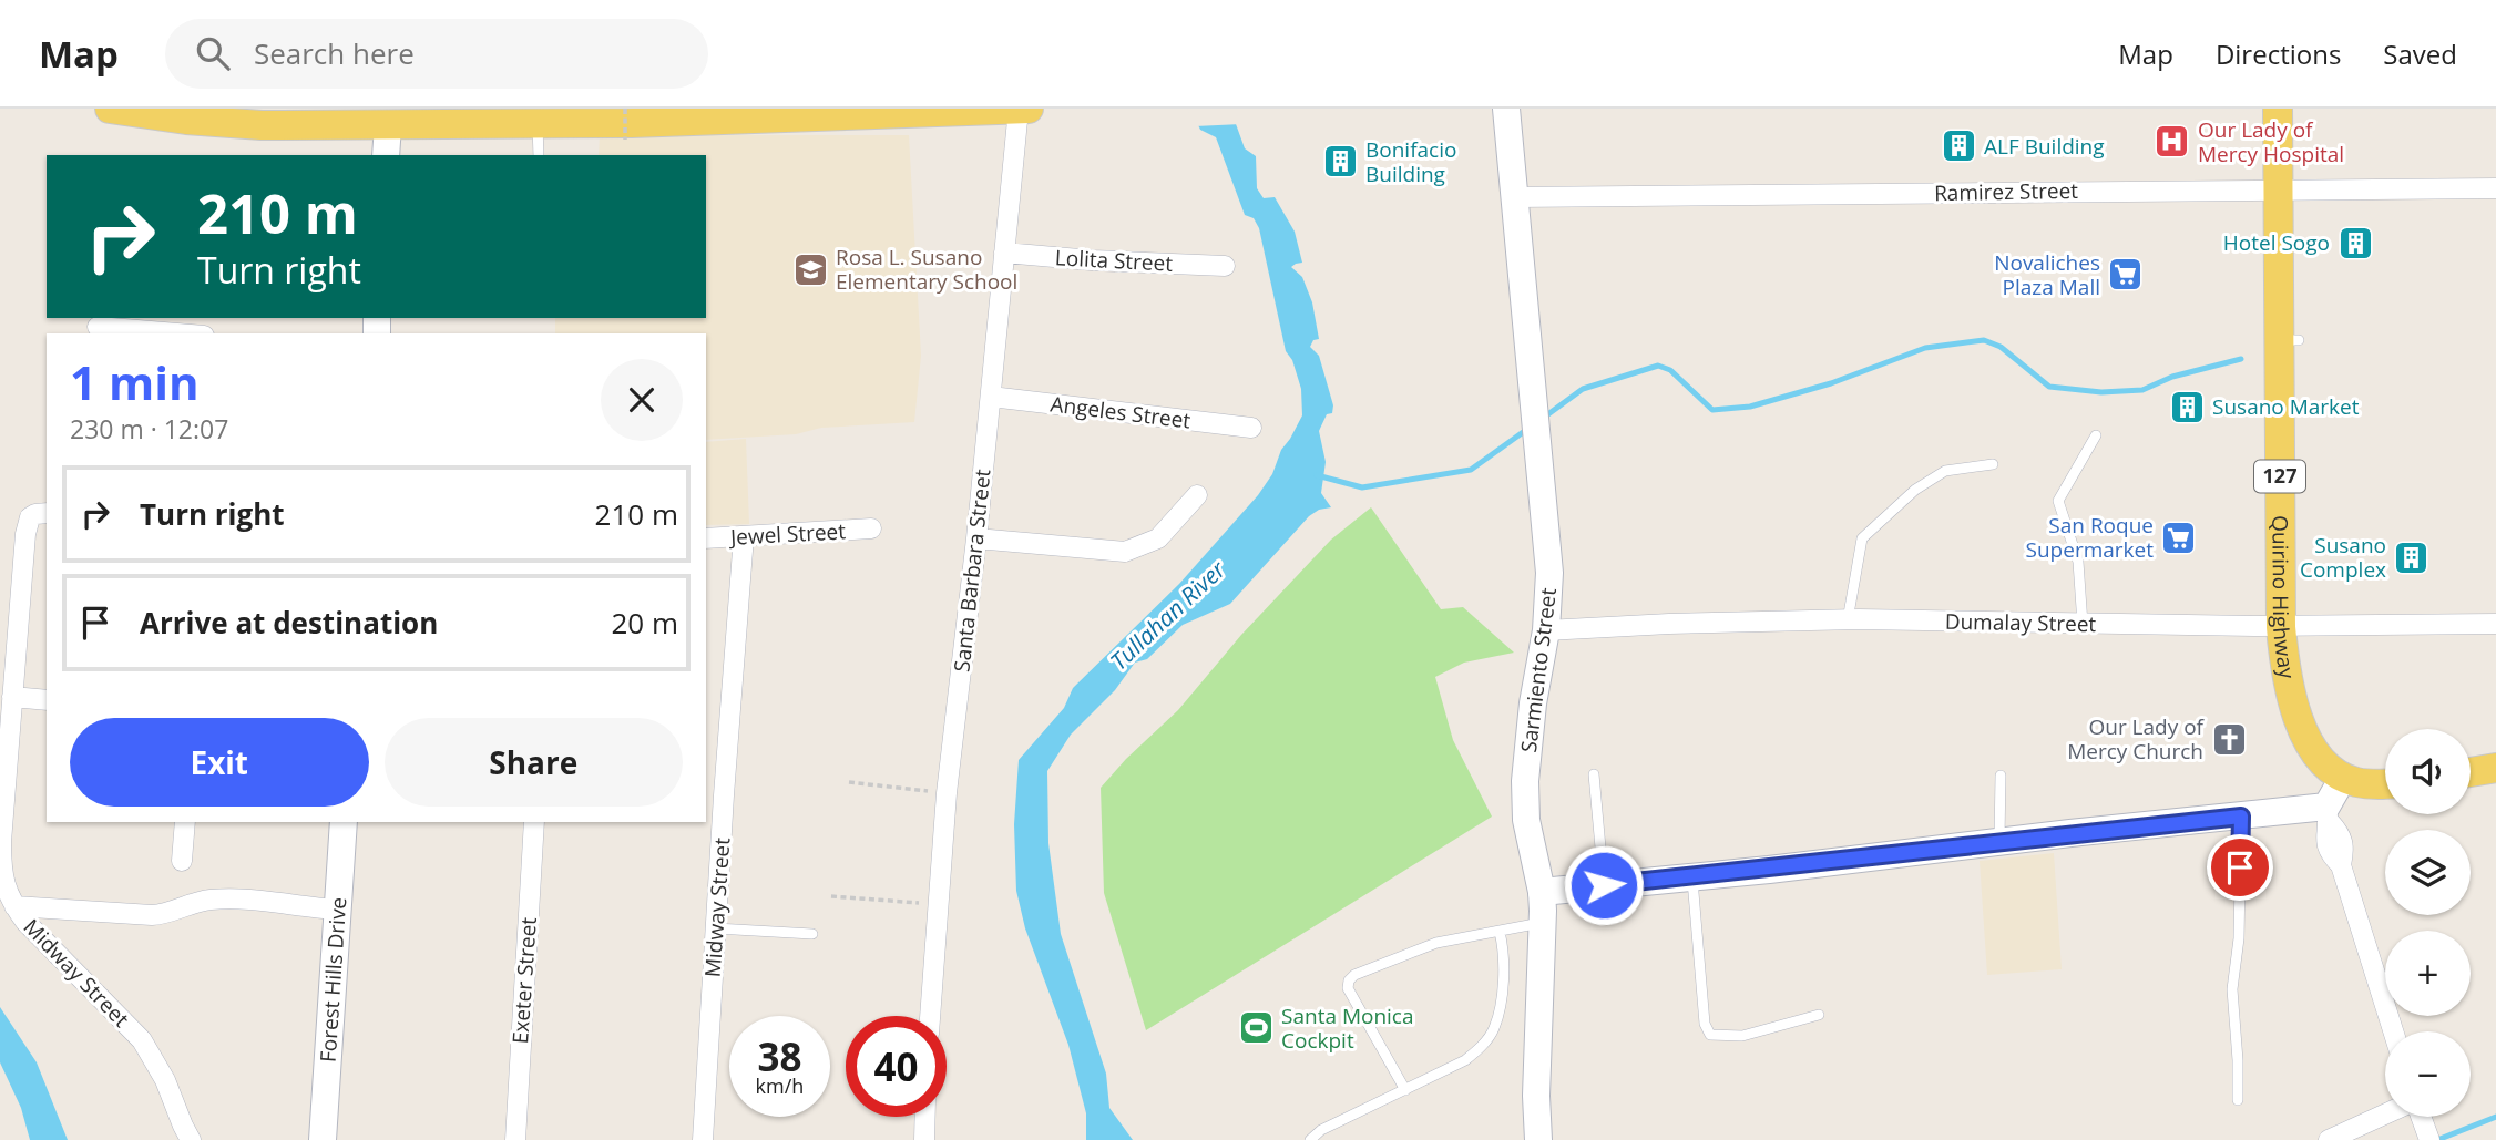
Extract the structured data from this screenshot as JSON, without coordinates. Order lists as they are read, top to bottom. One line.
{"streets":{"main road":["127","Quirino Highway"],"street":["Ramirez Street","Lolita Street","Angeles Street","Jewel Street","Santa Barbara Street","Dumalay Street","Sarmiento Street","Midway Street","Forest Hills Drive","Exeter Street"]},"crossings":[["Ramirez Street","Quirino Highway"],["Ramirez Street","Sarmiento Street"],["Lolita Street","Santa Barbara Street"],["Angeles Street","Santa Barbara Street"],["Jewel Street","Midway Street"],["Quirino Highway","Dumalay Street"],["Dumalay Street","Sarmiento Street"]],"water":["Tullahan River"],"places":{"hospital":["Our Lady of Mercy Hospital"],"building":["ALF Building","Bonifacio Building","Hotel Sogo","Susano Market","Susano Complex"],"school or university":["Rosa L. Susano Elementary School"],"supermarket":["Novaliches Plaza Mall","San Roque Supermarket"],"church":["Our Lady of Mercy Church"],"sports":["Santa Monica Cockpit"]},"page":{"header":"Map","search":"Search here","nav":["Map","Directions","Saved"],"turn":["210 m","Turn right"],"heading":["1 min","230 m · 12:07"],"list":[{"name":"Turn right","value":"210 m"},{"name":"Arrive at destination","value":"20 m"}],"buttons":["Exit","Share"],"map_buttons":["+","−"],"speed":"38 km/h","limit":"40"}}
